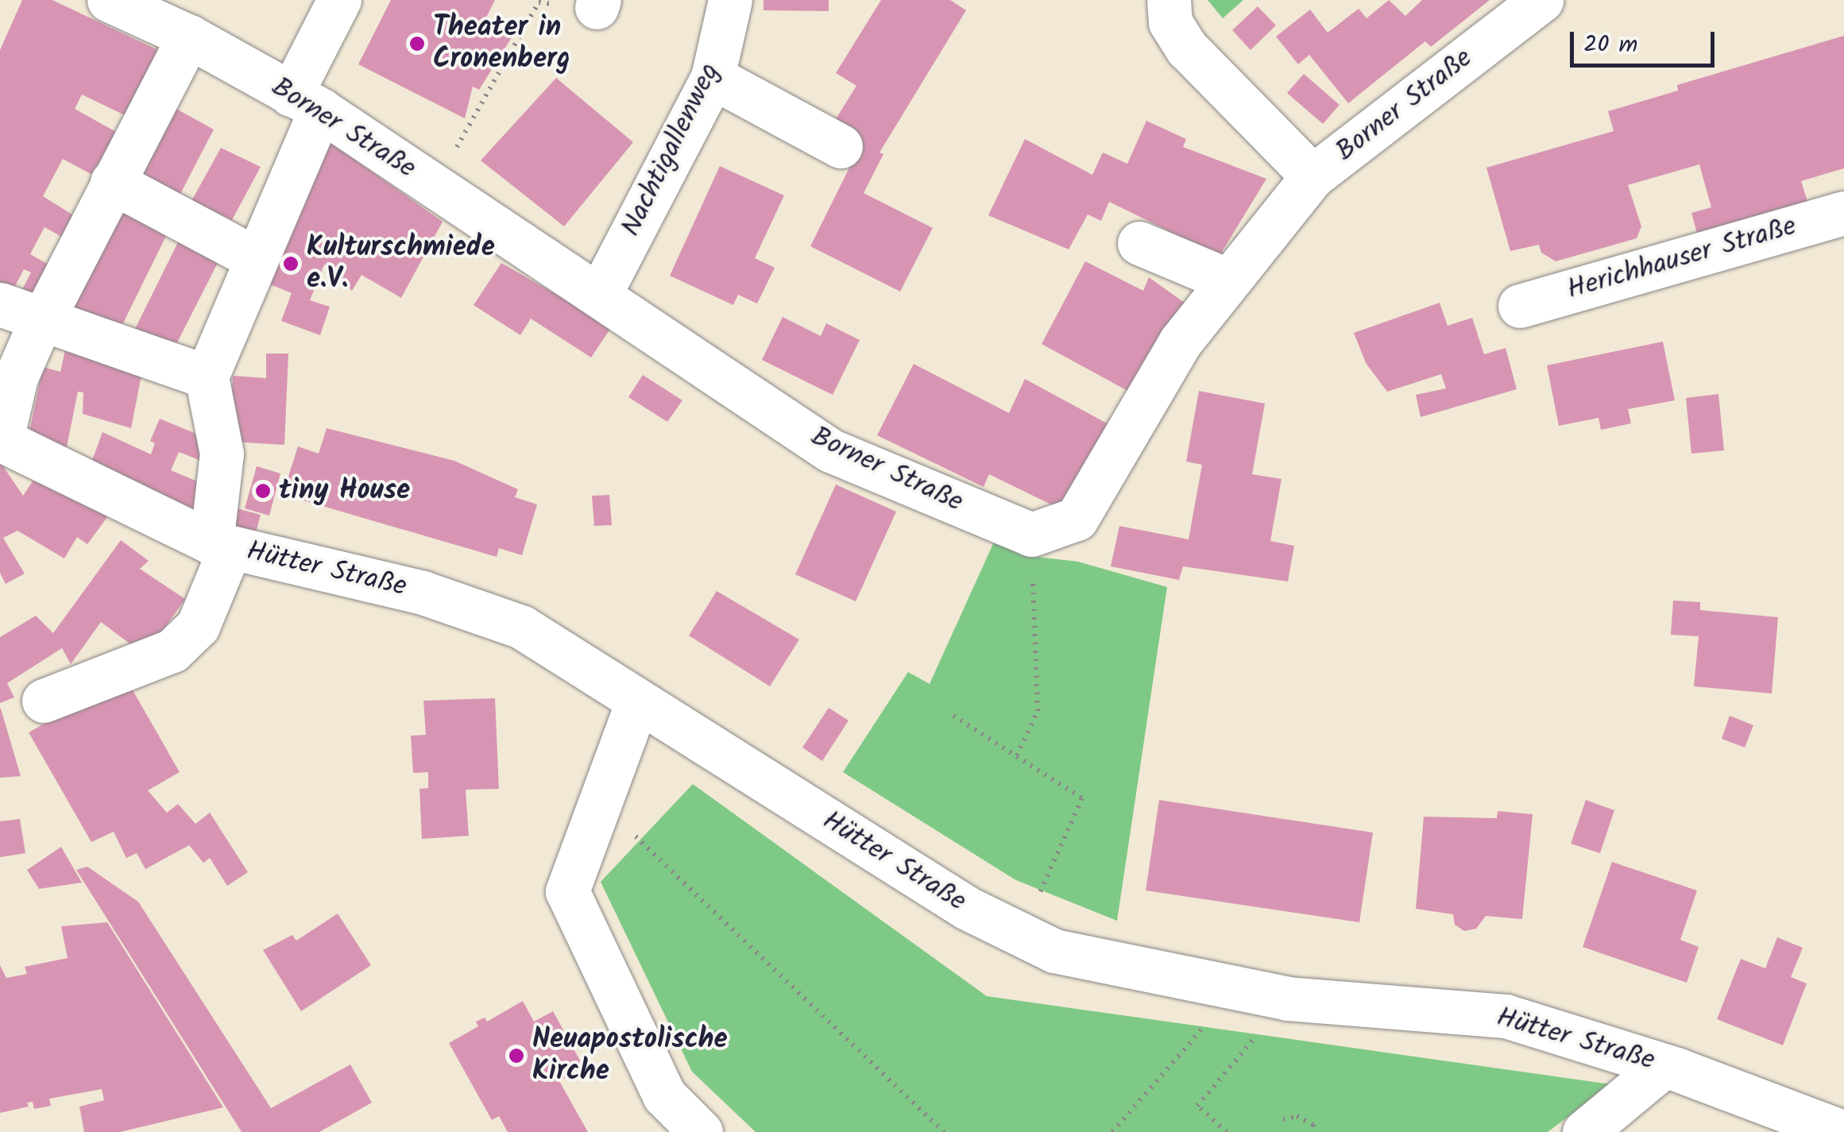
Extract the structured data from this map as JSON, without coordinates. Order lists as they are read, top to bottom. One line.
{"streets":{"street":["Borner Straße","Nachtigallenweg","Herichhauser Straße","Hütter Straße"]},"crossings":[["Borner Straße","Nachtigallenweg"]],"places":["Theater in Cronenberg","Kulturschmiede e.V.","tiny House","Neuapostolische Kirche"],"scale_bar":"20 m"}
